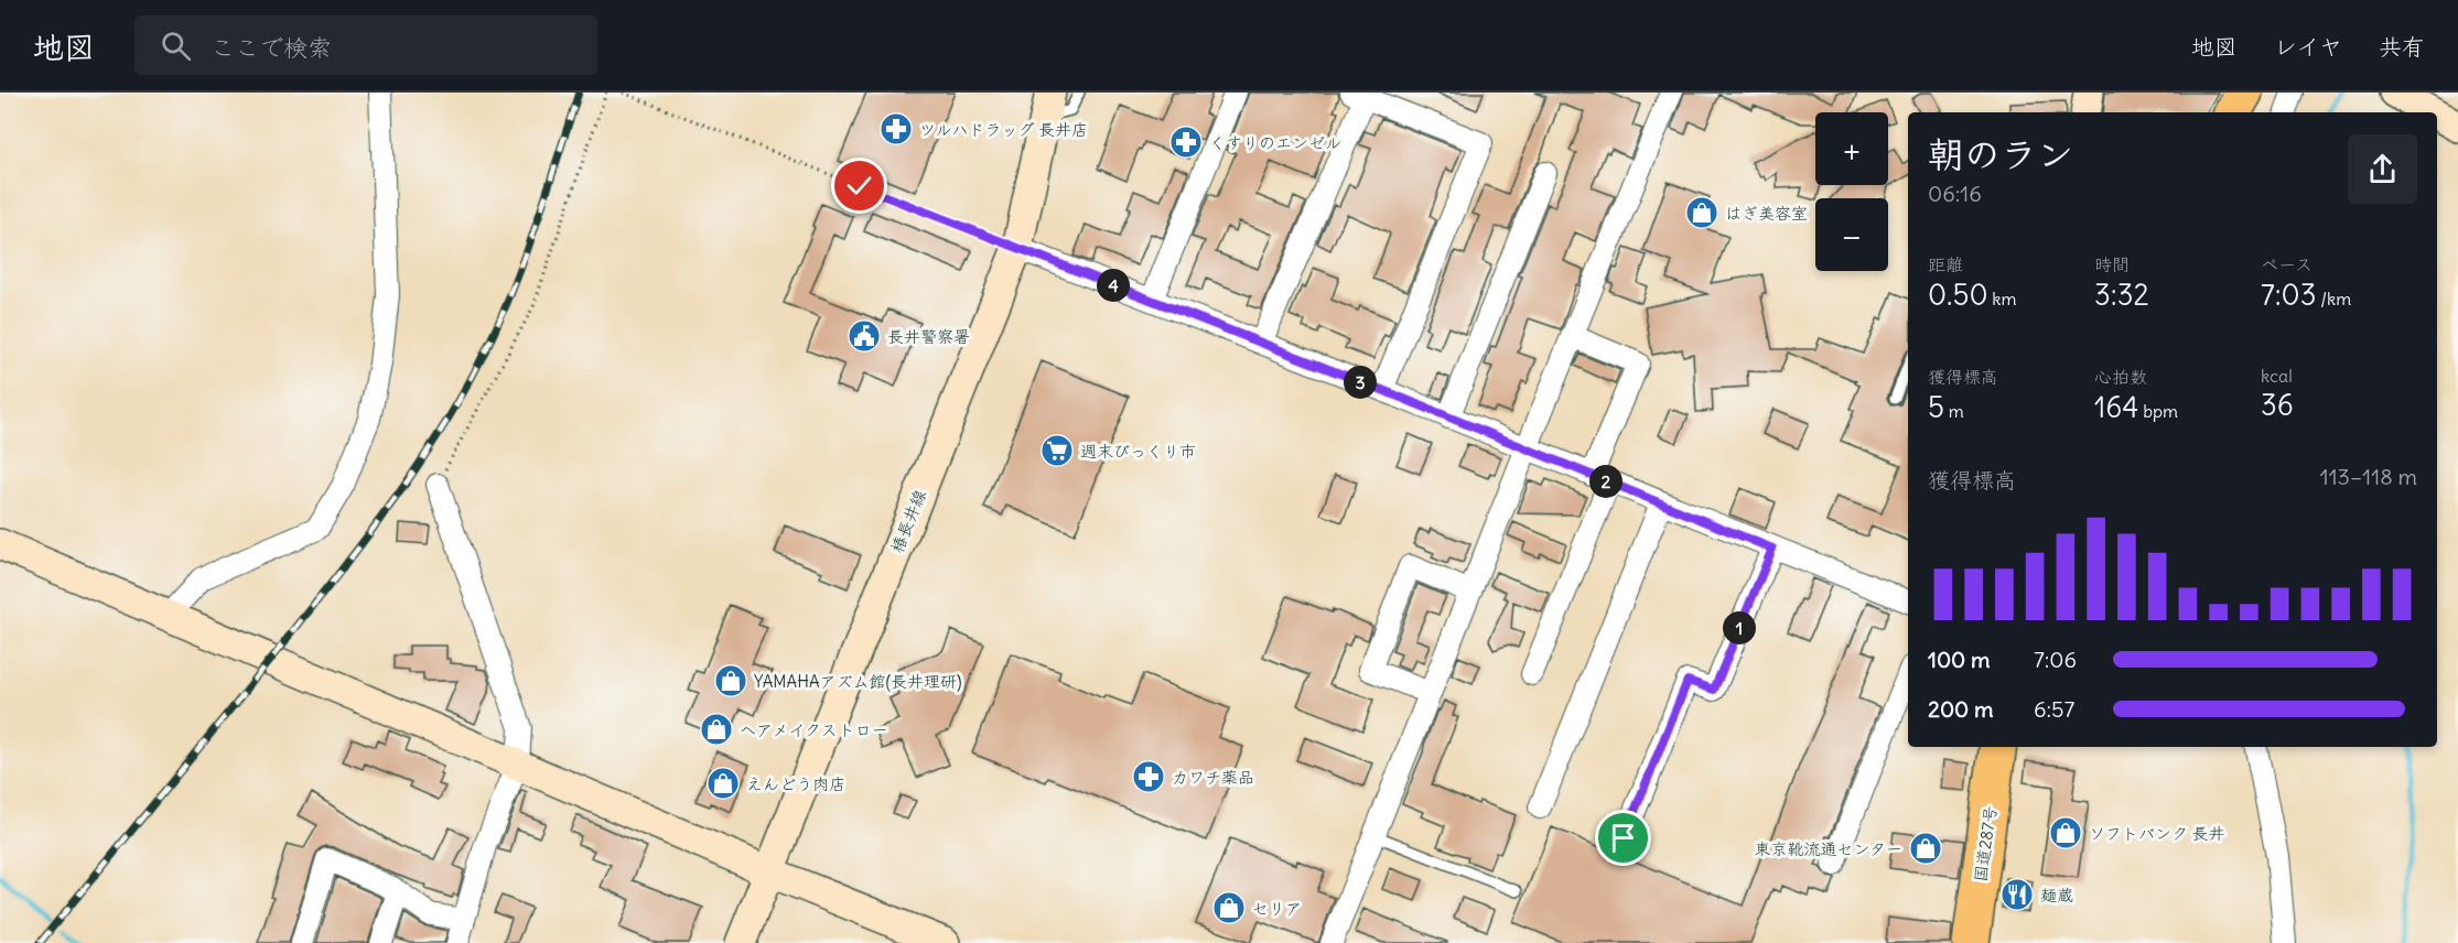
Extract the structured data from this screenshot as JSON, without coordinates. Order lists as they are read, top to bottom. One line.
{"streets":{"highway":["国道287号"],"street":["椿長井線"]},"places":{"pharmacy":["ツルハドラッグ 長井店","くすりのエンゼル","カワチ薬品"],"shop":["はぎ美容室","YAMAHAアズム館(長井理研)","ヘアメイクストロー","えんどう肉店","ソフトバンク 長井","東京靴流通センター","セリア"],"public building":["長井警察署"],"supermarket":["週末びっくり市"],"restaurant":["麺蔵"]},"page":{"header":"地図","search":"ここで検索","nav":["地図","レイヤ","共有"],"map_buttons":["+","−"],"heading":["朝のラン","06:16"],"stats":[["距離","0.50 km"],["時間","3:32"],["ペース","7:03 /km"],["獲得標高","5 m"],["心拍数","164 bpm"],["kcal","36"]],"pins":["4","3","2","1"],"chart":["獲得標高","113–118 m"],"list":[{"name":"100 m","note":"7:06"},{"name":"200 m","note":"6:57"}]}}
